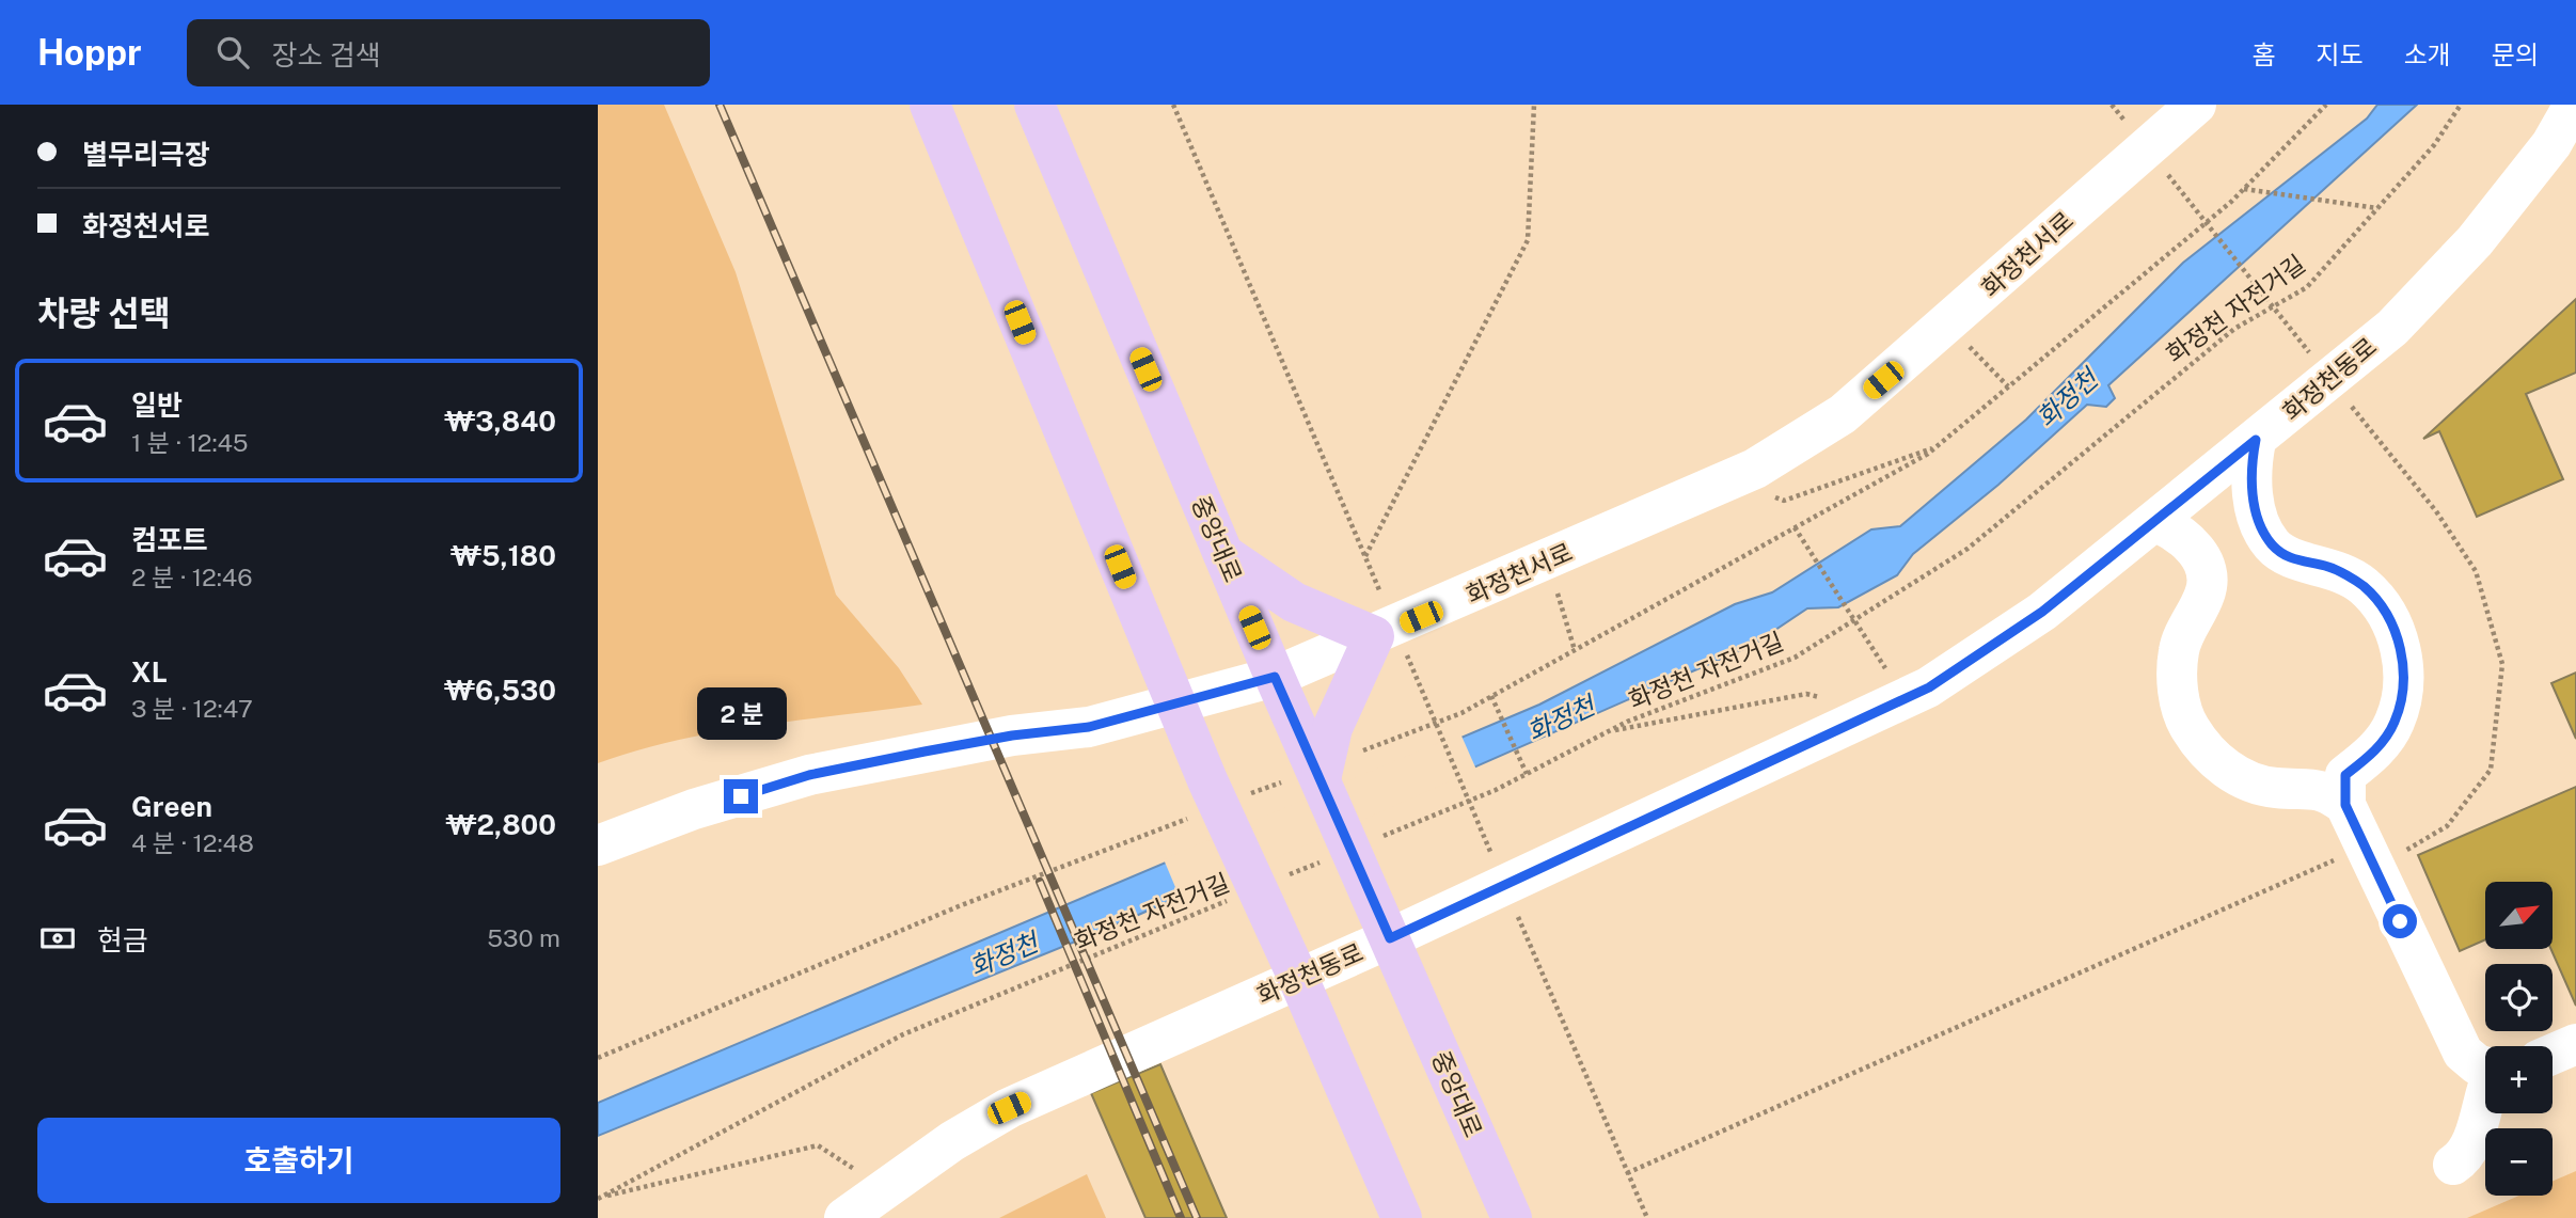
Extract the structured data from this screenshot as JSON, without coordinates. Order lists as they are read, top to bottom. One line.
{"streets":{"main road":["중앙대로"],"street":["화정천서로","화정천동로"],"path":["화정천 자전거길"]},"crossings":[["화정천서로","중앙대로"],["화정천동로","중앙대로"]],"water":["화정천"],"north":"top right","page":{"header":"Hoppr","search":"장소 검색","nav":["홈","지도","소개","문의"],"banner":["별무리극장","화정천서로"],"heading":"차량 선택","list":[{"name":"일반","note":"1 분 · 12:45","value":"₩3,840"},{"name":"컴포트","note":"2 분 · 12:46","value":"₩5,180"},{"name":"XL","note":"3 분 · 12:47","value":"₩6,530"},{"name":"Green","note":"4 분 · 12:48","value":"₩2,800"}],"bubble":"2 분","map_buttons":["+","−"],"pay":["현금","530 m"],"buttons":"호출하기"}}
